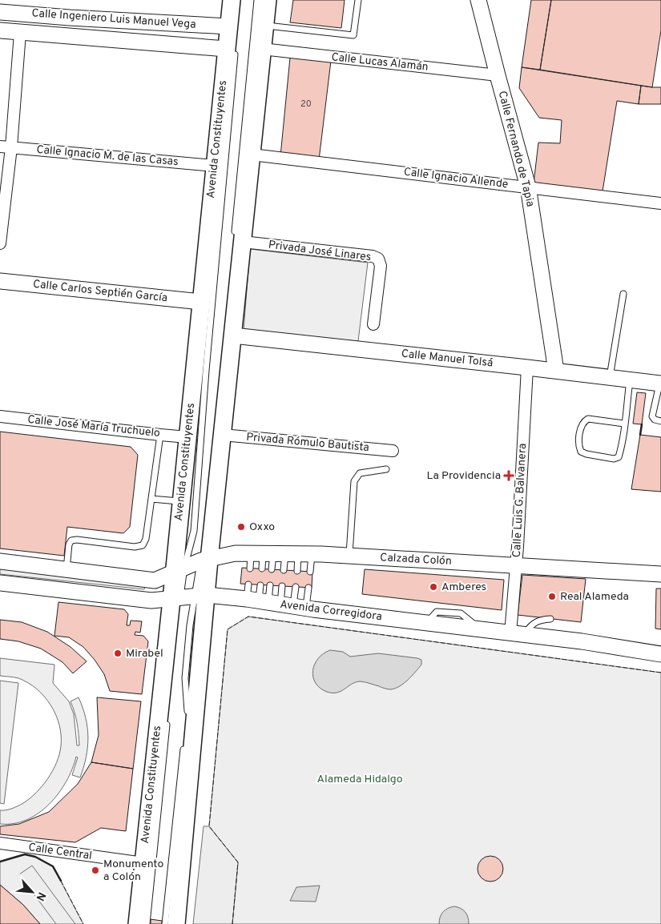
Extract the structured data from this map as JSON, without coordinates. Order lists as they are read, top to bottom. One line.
{"streets":{"main road":["Avenida Constituyentes"],"street":["Calle Ingeniero Luis Manuel Vega","Calle Lucas Alamán","Calle Fernando de Tapia","Calle Ignacio M. de las Casas","Calle Ignacio Allende","Privada José Linares","Calle Carlos Septién García","Calle Manuel Tolsá","Calle José María Truchuelo","Privada Rómulo Bautista","Calle Luis G. Balvanera","Calzada Colón","Avenida Corregidora","Calle Central"]},"crossings":[["Calle Ingeniero Luis Manuel Vega","Avenida Constituyentes"],["Calle Lucas Alamán","Avenida Constituyentes"],["Calle Lucas Alamán","Calle Fernando de Tapia"],["Avenida Constituyentes","Calle Ignacio M. de las Casas"],["Avenida Constituyentes","Calle Ignacio Allende"],["Avenida Constituyentes","Privada José Linares"],["Avenida Constituyentes","Calle Carlos Septién García"],["Avenida Constituyentes","Calle Manuel Tolsá"],["Avenida Constituyentes","Calle José María Truchuelo"],["Avenida Constituyentes","Privada Rómulo Bautista"],["Avenida Constituyentes","Calzada Colón"],["Avenida Constituyentes","Avenida Corregidora"],["Avenida Constituyentes","Calle Central"],["Calle Fernando de Tapia","Calle Ignacio Allende"],["Calle Fernando de Tapia","Calle Manuel Tolsá"],["Calle Manuel Tolsá","Calle Luis G. Balvanera"],["Calle Luis G. Balvanera","Calzada Colón"],["Calle Luis G. Balvanera","Avenida Corregidora"]],"parks":["Alameda Hidalgo"],"places":{"health":["La Providencia"],"other":["Oxxo","Amberes","Real Alameda","Mirabel","Monumento a Colón"]},"house_numbers":["20"],"north":"bottom right"}
